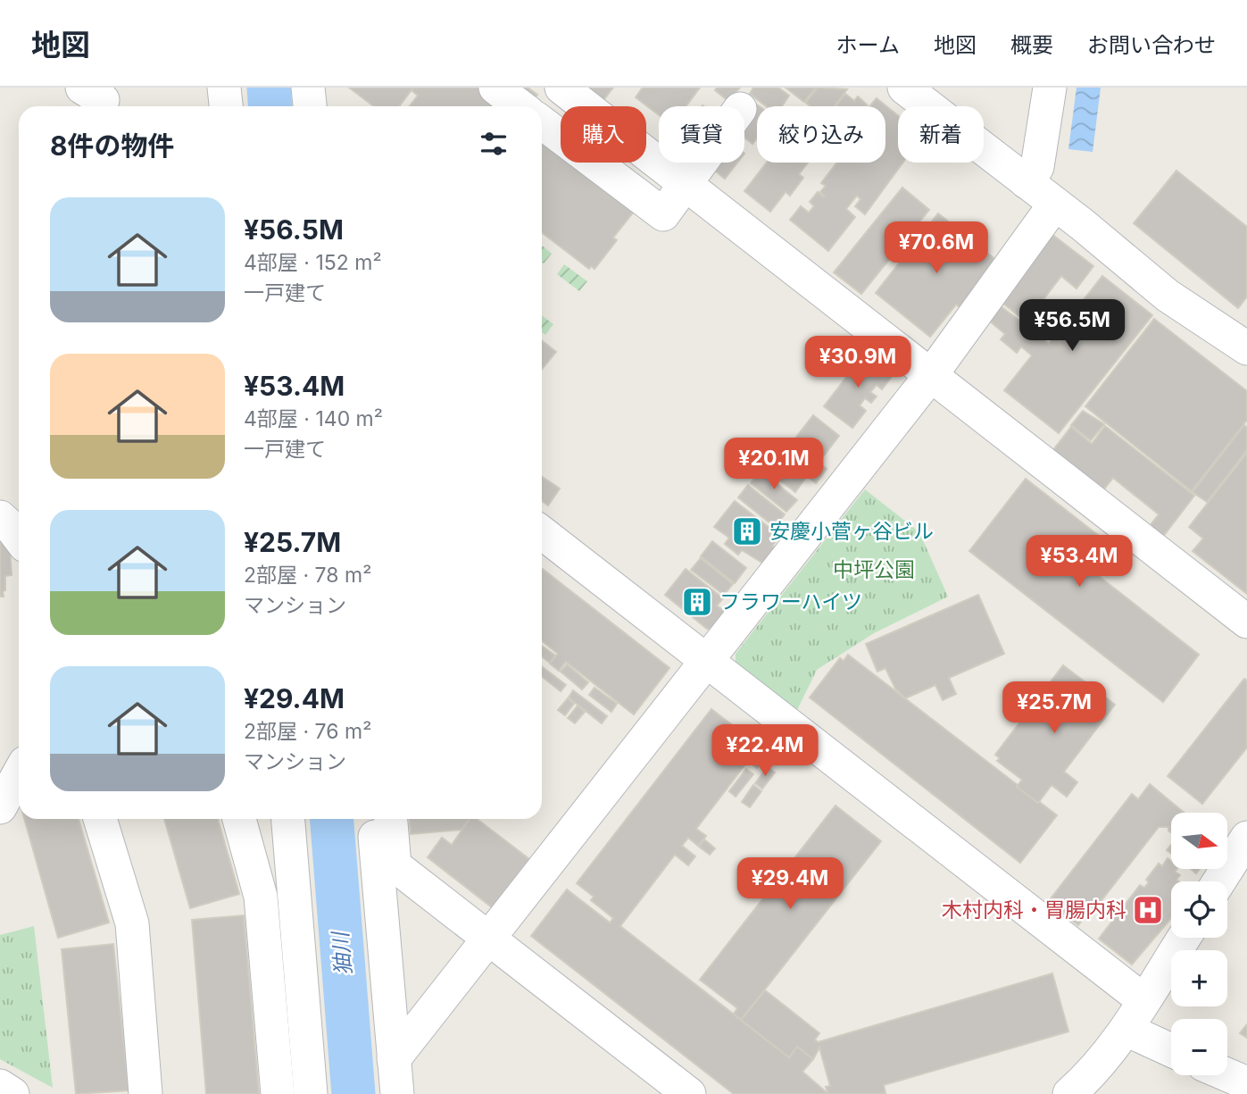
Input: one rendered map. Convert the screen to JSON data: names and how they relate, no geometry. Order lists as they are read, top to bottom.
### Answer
{
  "water": ["㹨川"],
  "parks": ["中坪公園"],
  "places": {
    "building": ["安慶小菅ヶ谷ビル", "フラワーハイツ"],
    "hospital": ["木村内科・胃腸内科"]
  },
  "north": "right",
  "page": {
    "header": "地図",
    "nav": [
      "ホーム",
      "地図",
      "概要",
      "お問い合わせ"
    ],
    "chip": [
      "購入",
      "賃貸",
      "絞り込み",
      "新着"
    ],
    "heading": "8件の物件",
    "list": [
      {
        "name": "¥56.5M",
        "note": "4部屋 · 152 m² · 一戸建て"
      },
      {
        "name": "¥53.4M",
        "note": "4部屋 · 140 m² · 一戸建て"
      },
      {
        "name": "¥25.7M",
        "note": "2部屋 · 78 m² · マンション"
      },
      {
        "name": "¥29.4M",
        "note": "2部屋 · 76 m² · マンション"
      }
    ],
    "price": [
      "¥70.6M",
      "¥56.5M",
      "¥30.9M",
      "¥20.1M",
      "¥53.4M",
      "¥25.7M",
      "¥22.4M",
      "¥29.4M"
    ],
    "map_buttons": ["+", "−"]
  }
}
